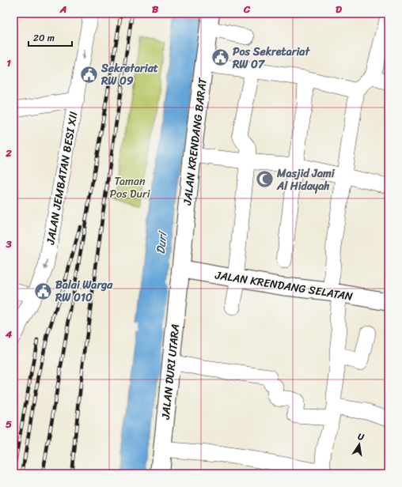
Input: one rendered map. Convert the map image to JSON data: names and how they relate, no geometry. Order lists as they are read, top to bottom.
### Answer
{
  "streets": {
    "street": [
      "JALAN KRENDANG BARAT",
      "JALAN JEMBATAN BESI XII",
      "JALAN KRENDANG SELATAN",
      "JALAN DURI UTARA"
    ]
  },
  "crossings": [
    ["JALAN KRENDANG BARAT", "JALAN KRENDANG SELATAN"],
    ["JALAN KRENDANG BARAT", "JALAN DURI UTARA"],
    ["JALAN KRENDANG SELATAN", "JALAN DURI UTARA"]
  ],
  "one_way": ["JALAN JEMBATAN BESI XII"],
  "water": ["Duri"],
  "parks": ["Taman Pos Duri"],
  "places": {
    "public building": ["Pos Sekretariat RW 07", "Sekretariat RW 09", "Balai Warga RW 010"],
    "mosque": ["Masjid Jami Al Hidayah"]
  },
  "scale_bar": "20 m",
  "north": "top",
  "grid": {
    "columns": [
      "A",
      "B",
      "C",
      "D"
    ],
    "rows": [
      "1",
      "2",
      "3",
      "4",
      "5"
    ]
  }
}
